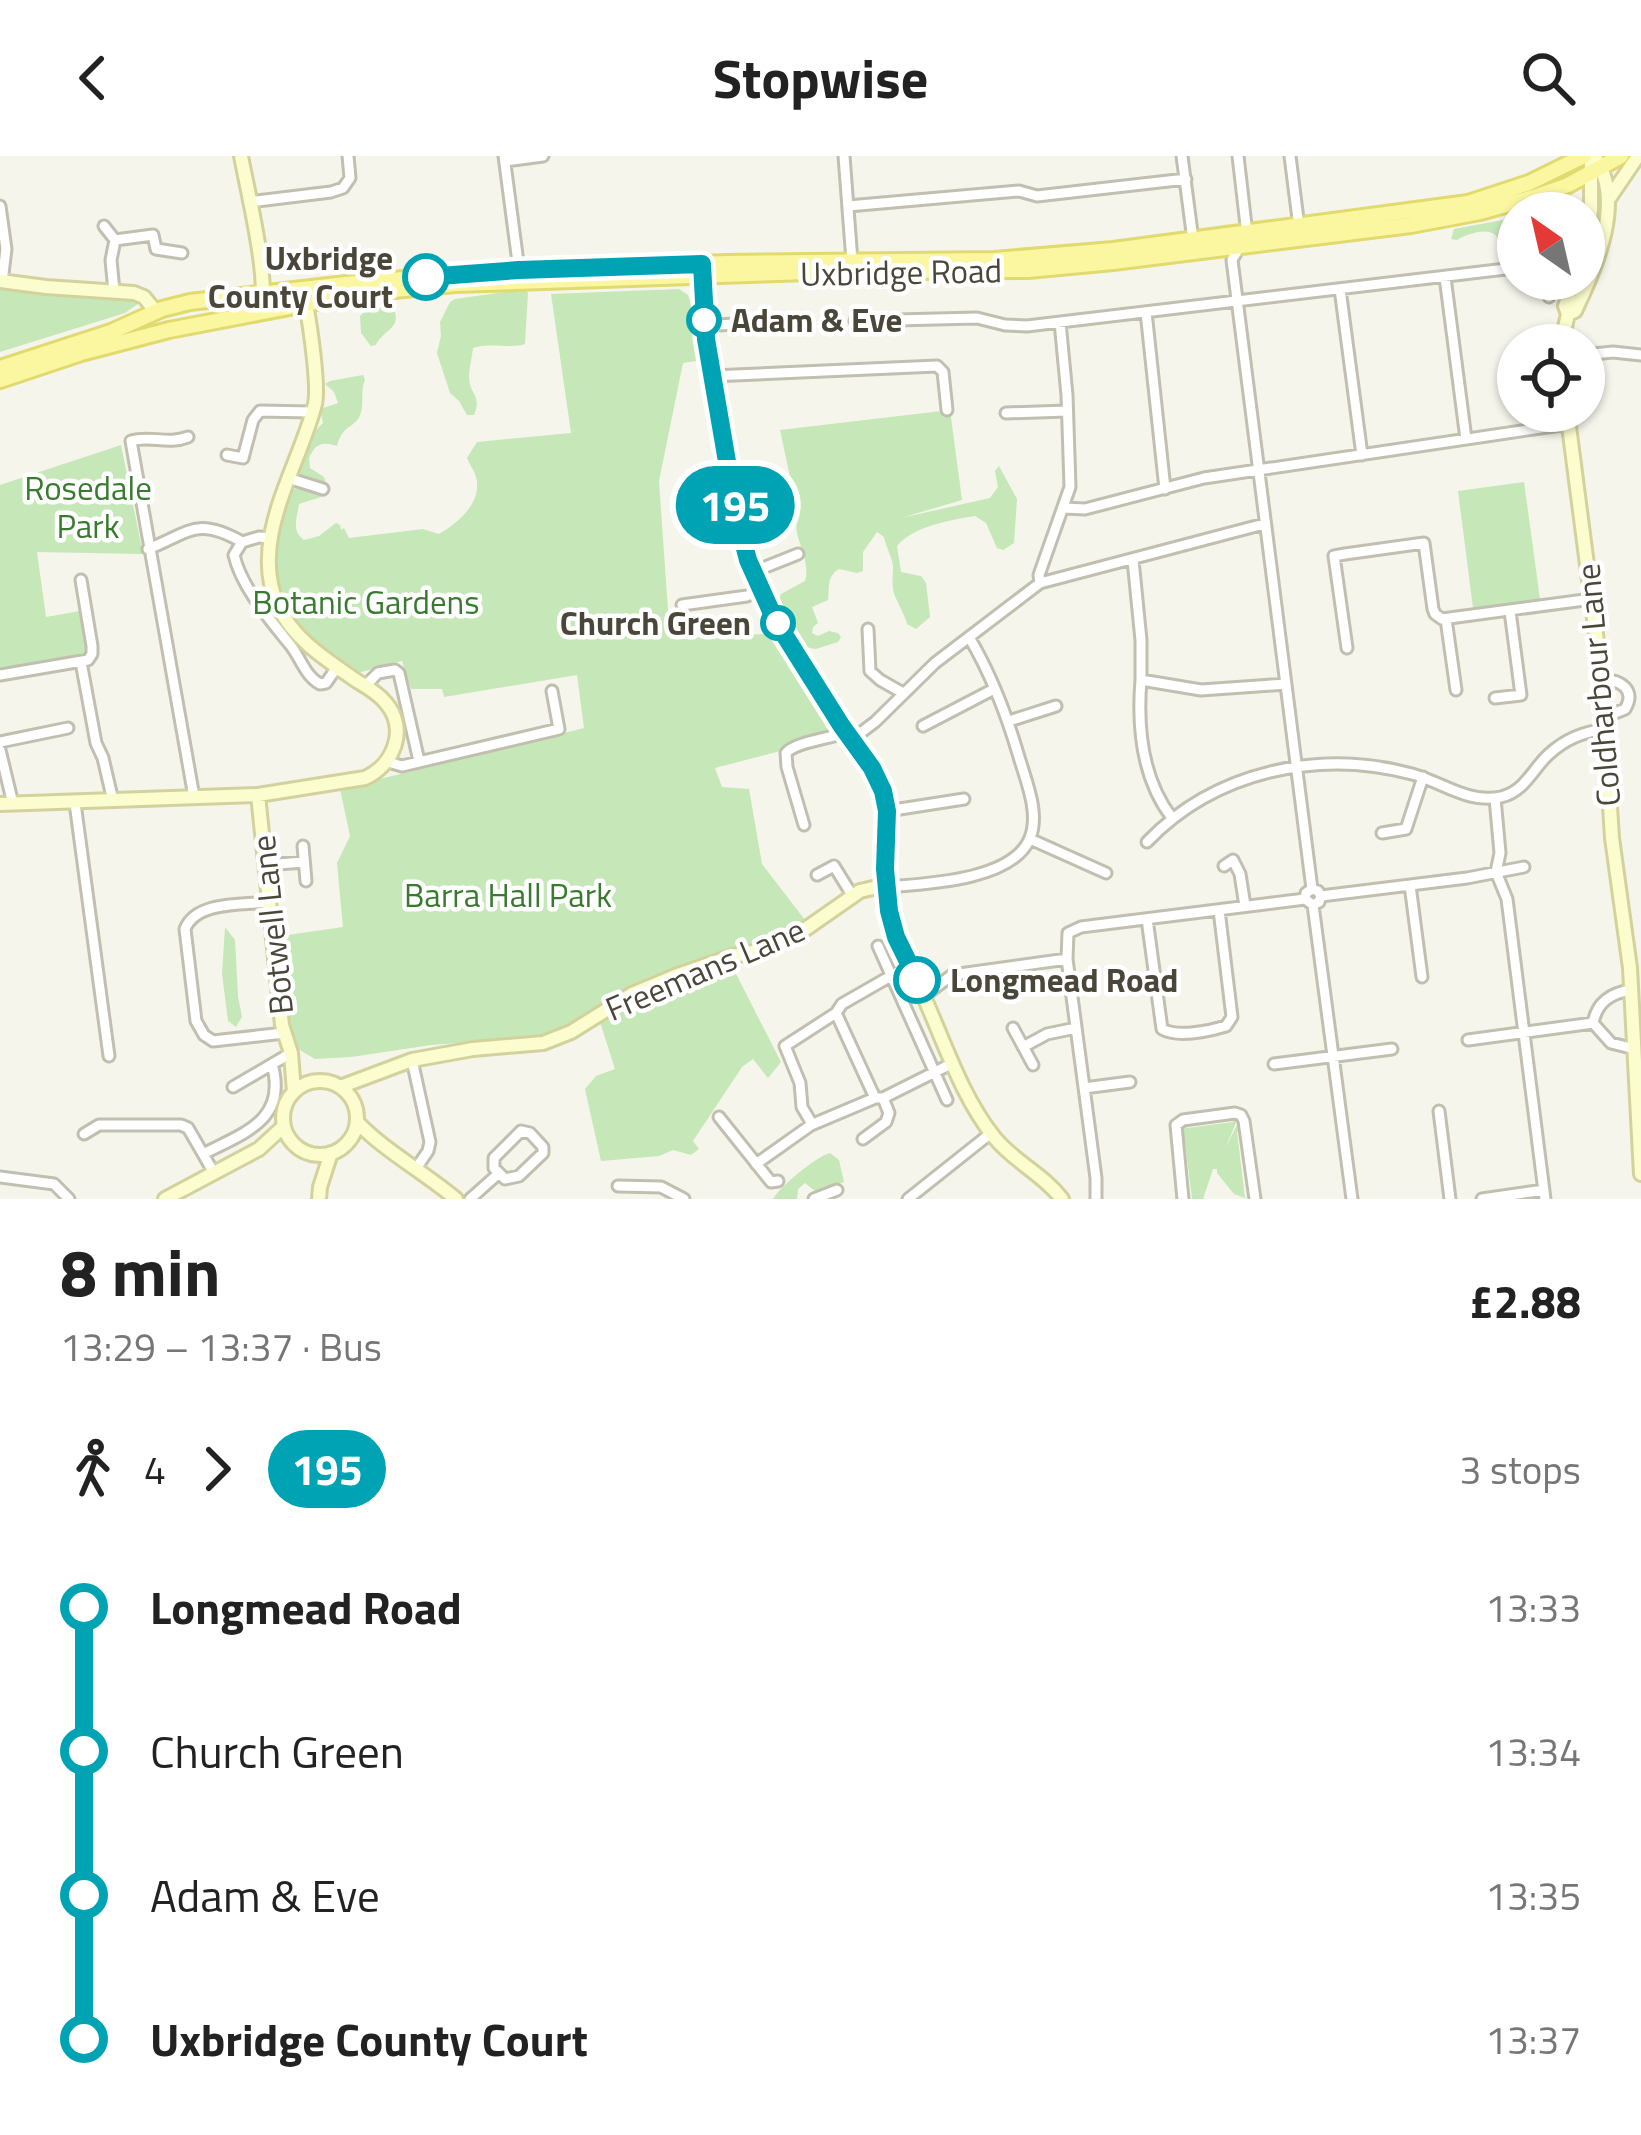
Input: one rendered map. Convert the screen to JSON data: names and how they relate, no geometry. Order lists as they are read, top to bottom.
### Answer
{
  "streets": {
    "main road": ["Uxbridge Road"],
    "street": ["Coldharbour Lane", "Botwell Lane", "Freemans Lane"]
  },
  "crossings": [
    ["Botwell Lane", "Freemans Lane"]
  ],
  "parks": ["Rosedale Park", "Botanic Gardens", "Barra Hall Park"],
  "places": [
    "Uxbridge County Court",
    "Adam & Eve",
    "Church Green",
    "Longmead Road"
  ],
  "lines": ["bus line 195"],
  "north": "top left",
  "page": {
    "header": "Stopwise",
    "on_map": "195",
    "heading": ["8 min", "13:29 – 13:37 · Bus", "£2.88"],
    "legs": ["4", "195", "3 stops"],
    "list": [
      {
        "name": "Longmead Road",
        "value": "13:33"
      },
      {
        "name": "Church Green",
        "value": "13:34"
      },
      {
        "name": "Adam & Eve",
        "value": "13:35"
      },
      {
        "name": "Uxbridge County Court",
        "value": "13:37"
      }
    ]
  }
}
